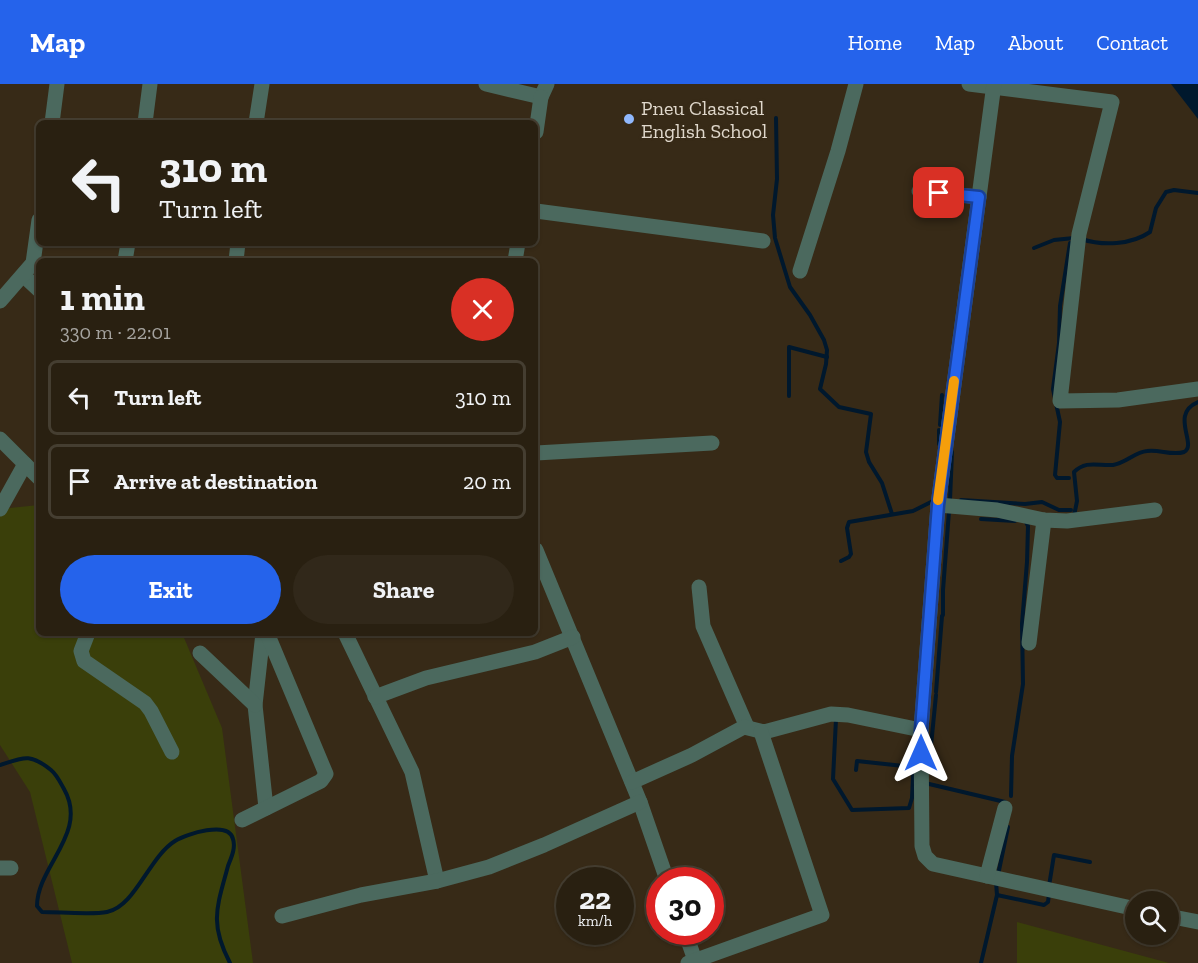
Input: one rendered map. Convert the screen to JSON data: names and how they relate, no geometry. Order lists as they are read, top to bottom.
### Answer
{
  "places": ["Pneu Classical English School"],
  "page": {
    "header": "Map",
    "nav": [
      "Home",
      "Map",
      "About",
      "Contact"
    ],
    "turn": ["310 m", "Turn left"],
    "heading": ["1 min", "330 m · 22:01"],
    "list": [
      {
        "name": "Turn left",
        "value": "310 m"
      },
      {
        "name": "Arrive at destination",
        "value": "20 m"
      }
    ],
    "buttons": ["Exit", "Share"],
    "speed": "22 km/h",
    "limit": "30"
  }
}
